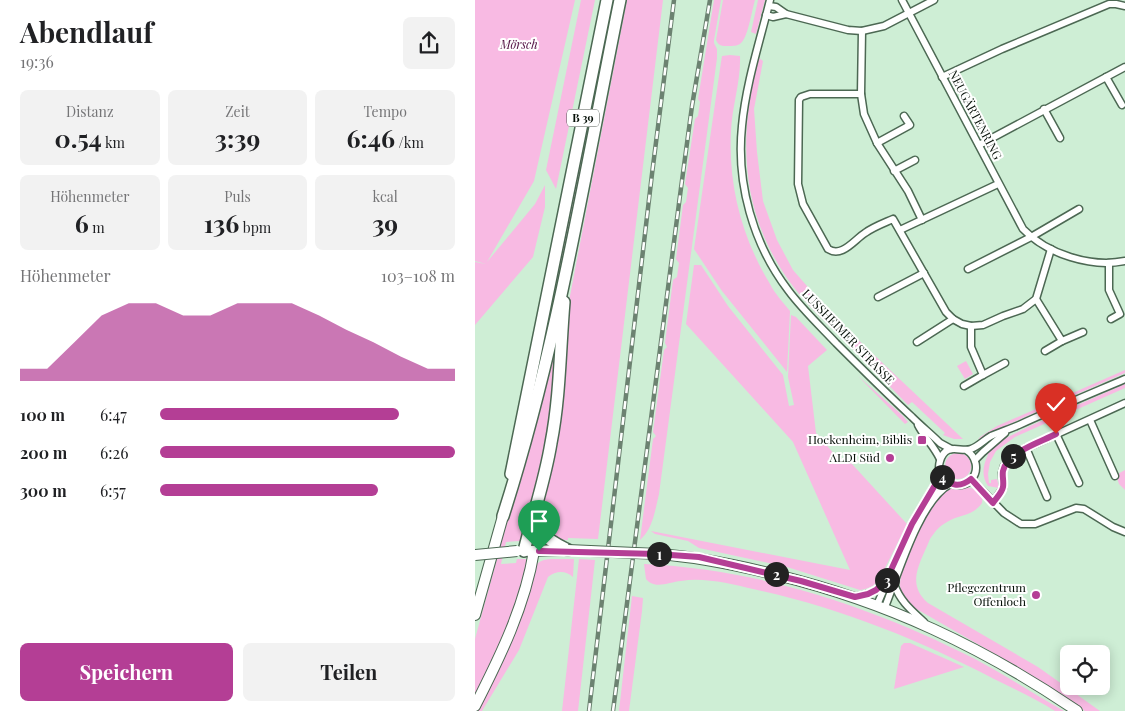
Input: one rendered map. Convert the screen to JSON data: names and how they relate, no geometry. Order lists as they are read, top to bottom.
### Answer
{
  "streets": {
    "highway": ["B 39"],
    "street": ["NEUGÄRTENRING", "LUSSHEIMER STRASSE"]
  },
  "parks": ["Mörsch"],
  "places": {
    "transit": ["Hockenheim, Biblis"],
    "other": ["ALDI Süd", "Pflegezentrum Offenloch"]
  },
  "page": {
    "heading": ["Abendlauf", "19:36"],
    "stats": [
      ["Distanz", "0.54 km"],
      ["Zeit", "3:39"],
      ["Tempo", "6:46 /km"],
      ["Höhenmeter", "6 m"],
      ["Puls", "136 bpm"],
      ["kcal", "39"]
    ],
    "chart": ["Höhenmeter", "103–108 m"],
    "list": [
      {
        "name": "100 m",
        "note": "6:47"
      },
      {
        "name": "200 m",
        "note": "6:26"
      },
      {
        "name": "300 m",
        "note": "6:57"
      }
    ],
    "pins": [
      "5",
      "4",
      "1",
      "2",
      "3"
    ],
    "buttons": ["Speichern", "Teilen"]
  }
}
